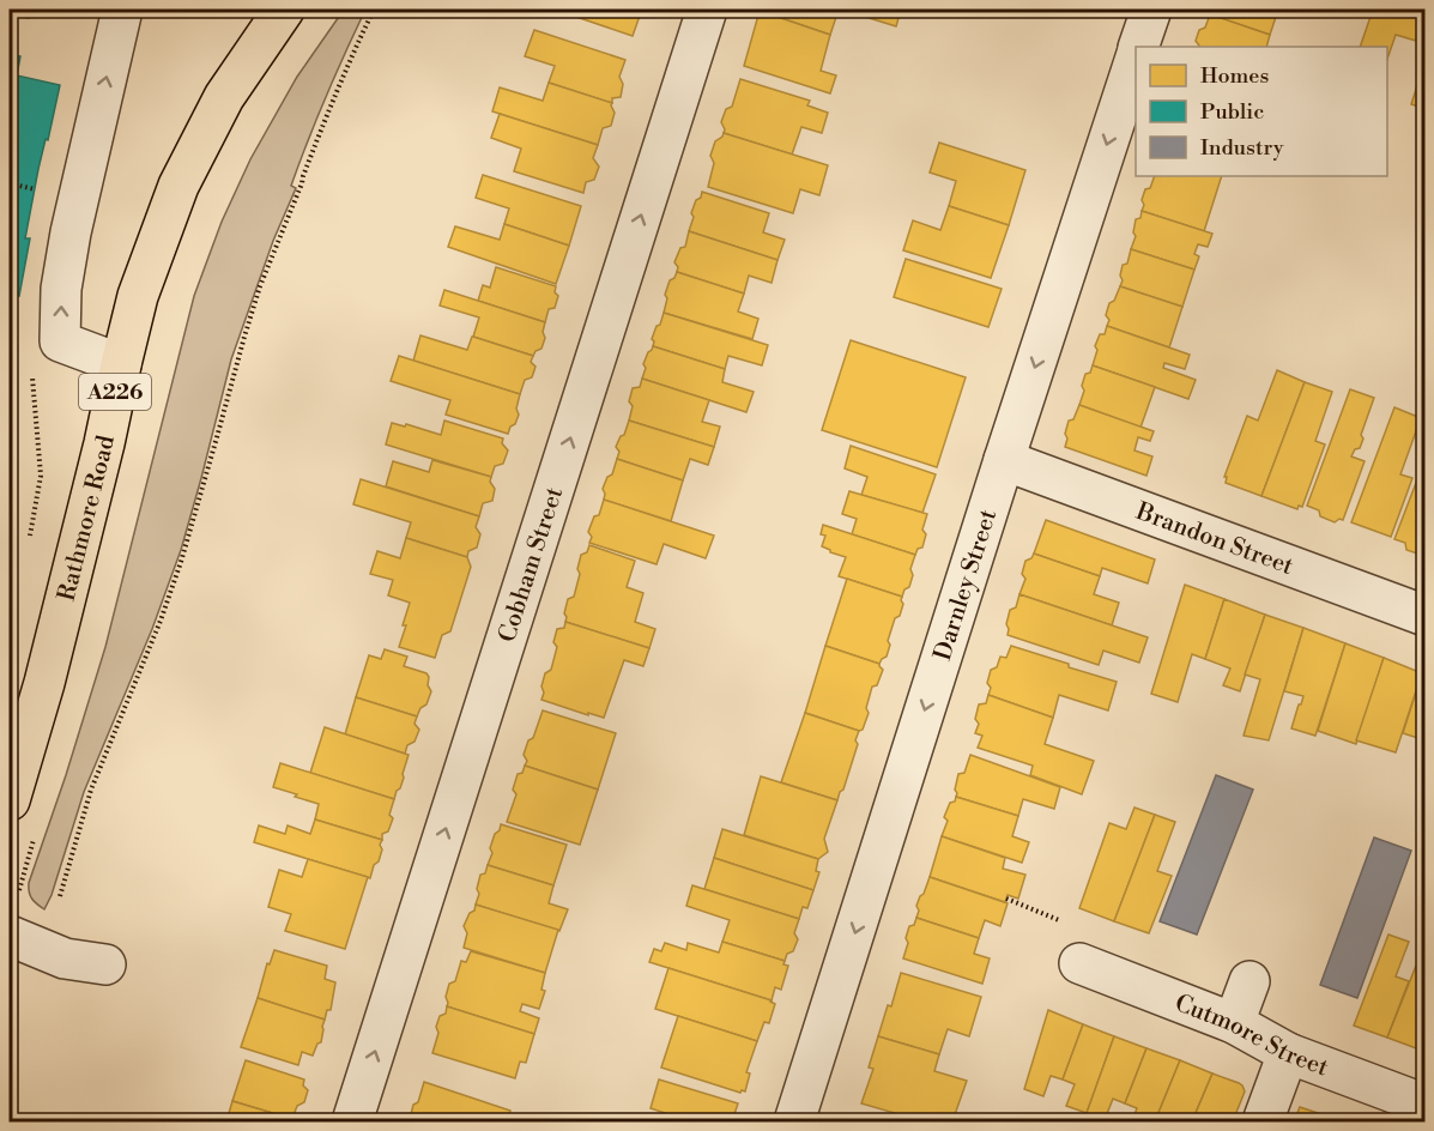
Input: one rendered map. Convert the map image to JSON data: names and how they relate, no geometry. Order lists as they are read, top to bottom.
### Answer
{
  "streets": {
    "main road": ["A226", "Rathmore Road"],
    "street": [
      "Brandon Street",
      "Cobham Street",
      "Darnley Street",
      "Cutmore Street"
    ]
  },
  "crossings": [
    ["Brandon Street", "Darnley Street"]
  ],
  "one_way": ["Cobham Street", "Darnley Street"],
  "legend": ["Homes", "Public", "Industry"]
}
